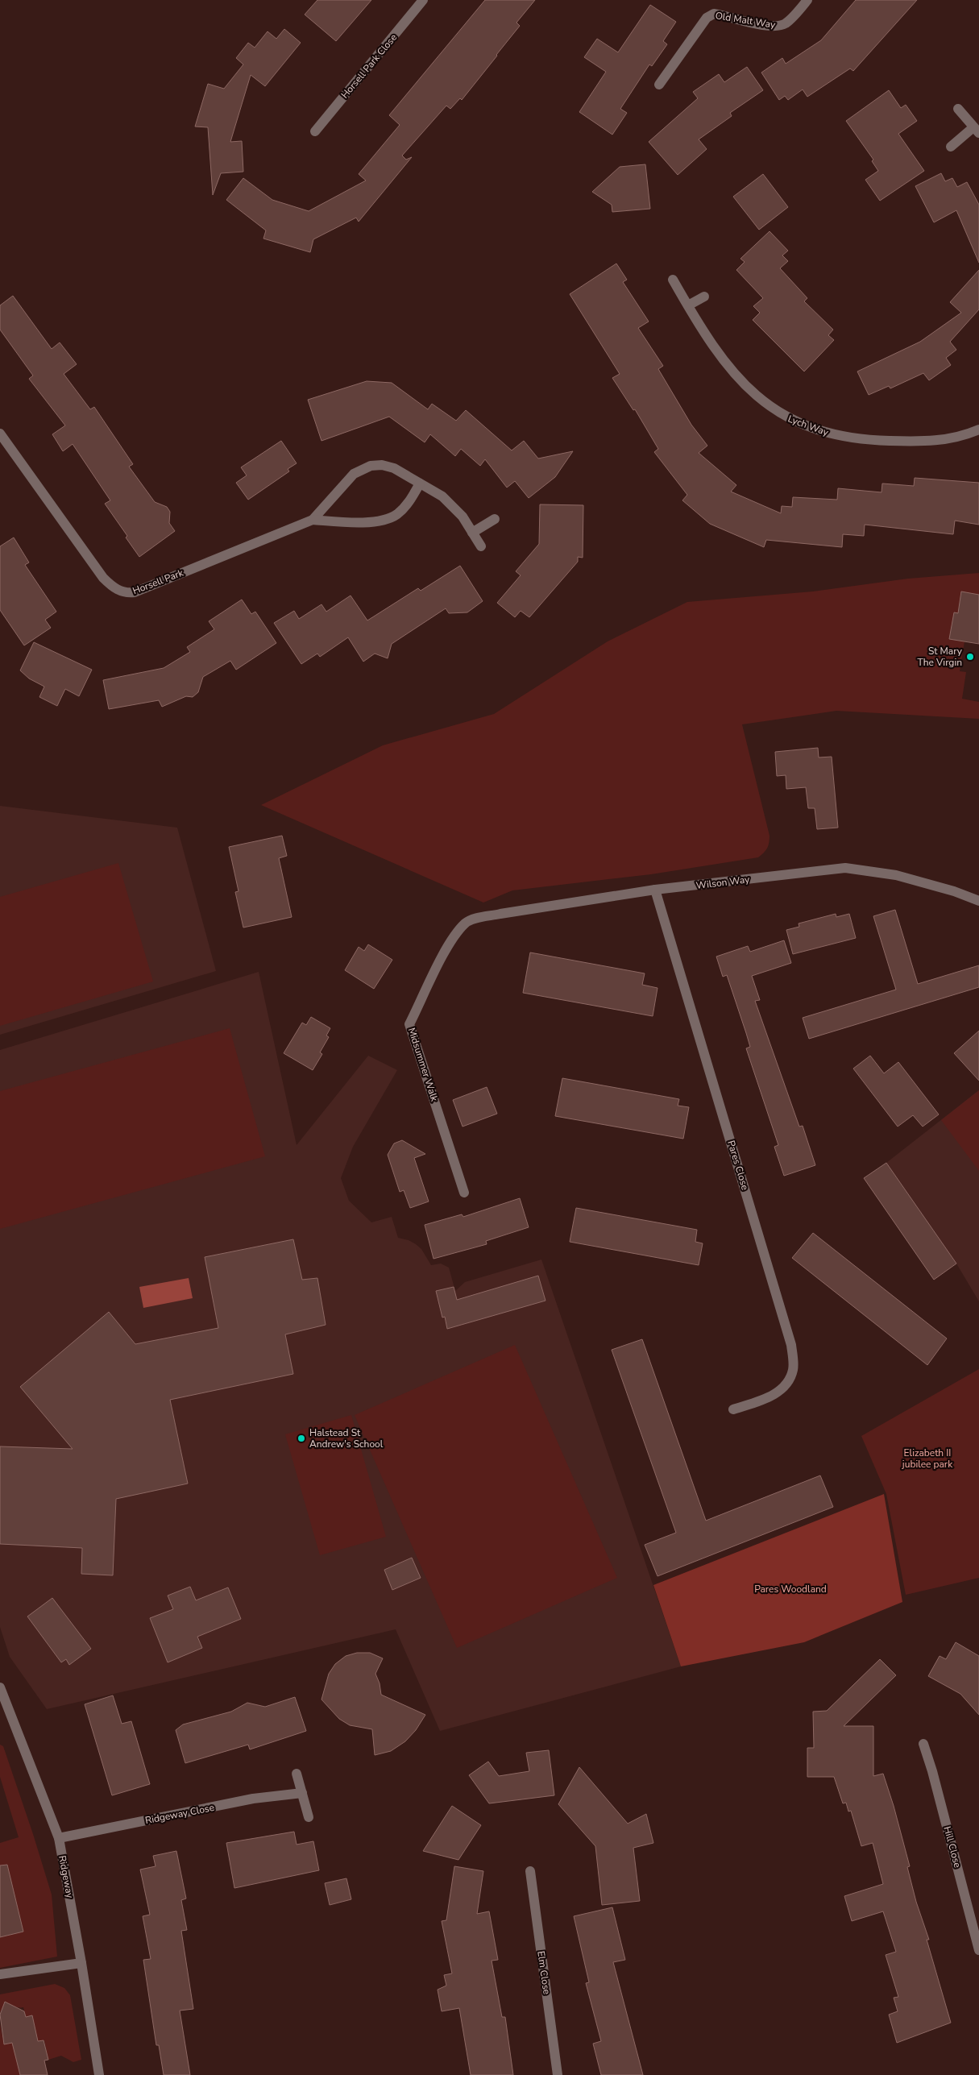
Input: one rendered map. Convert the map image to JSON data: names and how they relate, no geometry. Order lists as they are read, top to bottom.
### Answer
{
  "streets": {
    "street": [
      "Old Malt Way",
      "Horsell Park Close",
      "Lych Way",
      "Horsell Park",
      "Wilson Way",
      "Midsummer Walk",
      "Pares Close",
      "Ridgeway Close",
      "Hill Close",
      "Ridgeway",
      "Elm Close"
    ]
  },
  "crossings": [
    ["Wilson Way", "Midsummer Walk"],
    ["Wilson Way", "Pares Close"],
    ["Ridgeway Close", "Ridgeway"]
  ],
  "parks": ["Elizabeth II jubilee park", "Pares Woodland"],
  "places": ["St Mary The Virgin", "Halstead St Andrew's School"]
}
